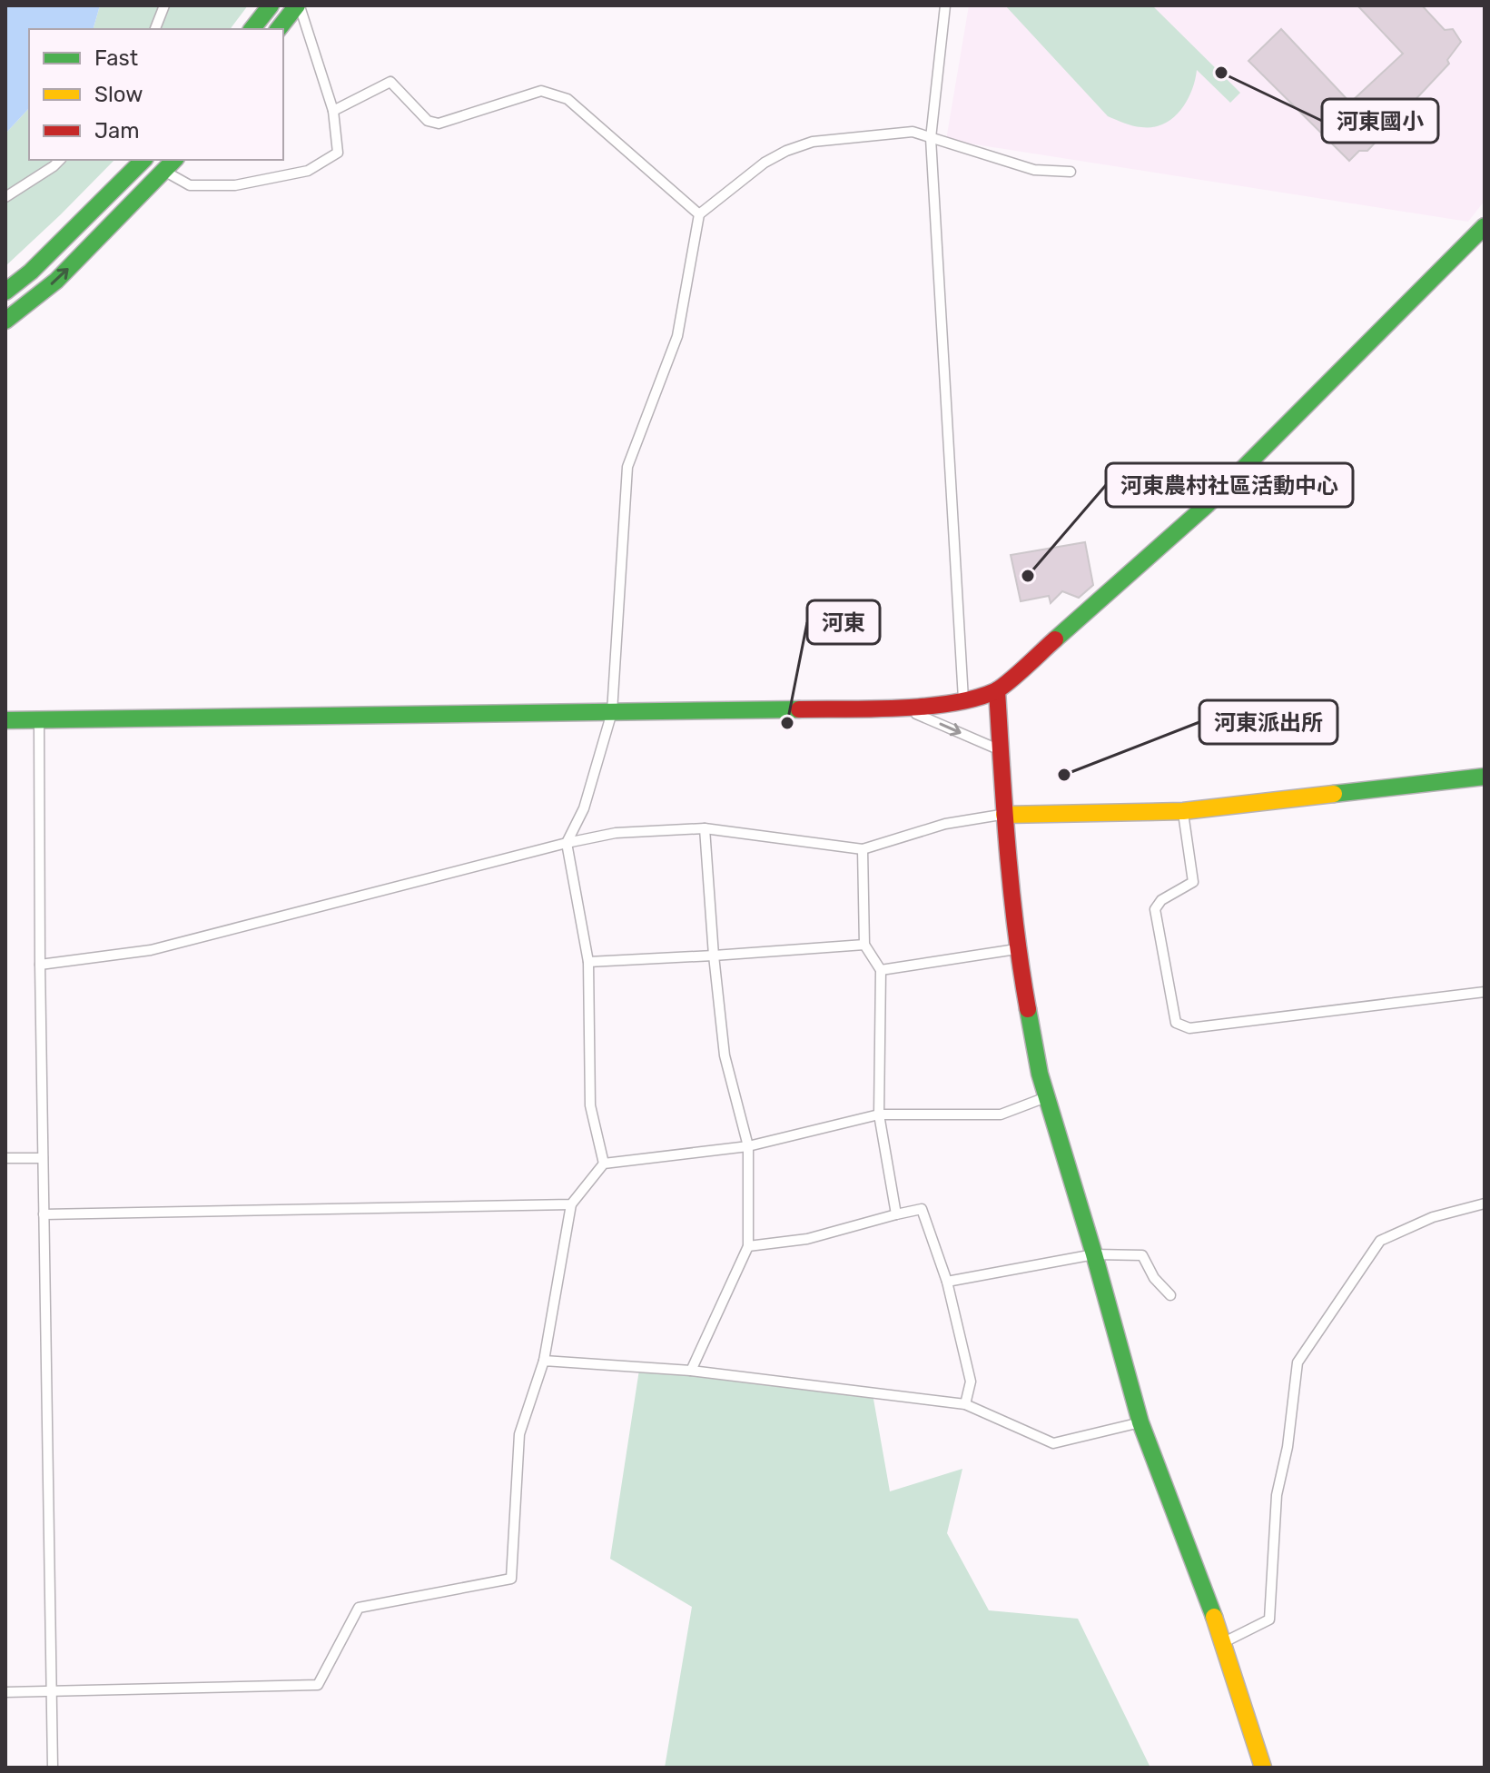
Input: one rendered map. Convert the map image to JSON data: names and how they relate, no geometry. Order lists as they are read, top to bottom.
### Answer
{
  "places": [
    "河東國小",
    "河東農村社區活動中心",
    "河東",
    "河東派出所"
  ],
  "legend": ["Fast", "Slow", "Jam"]
}
